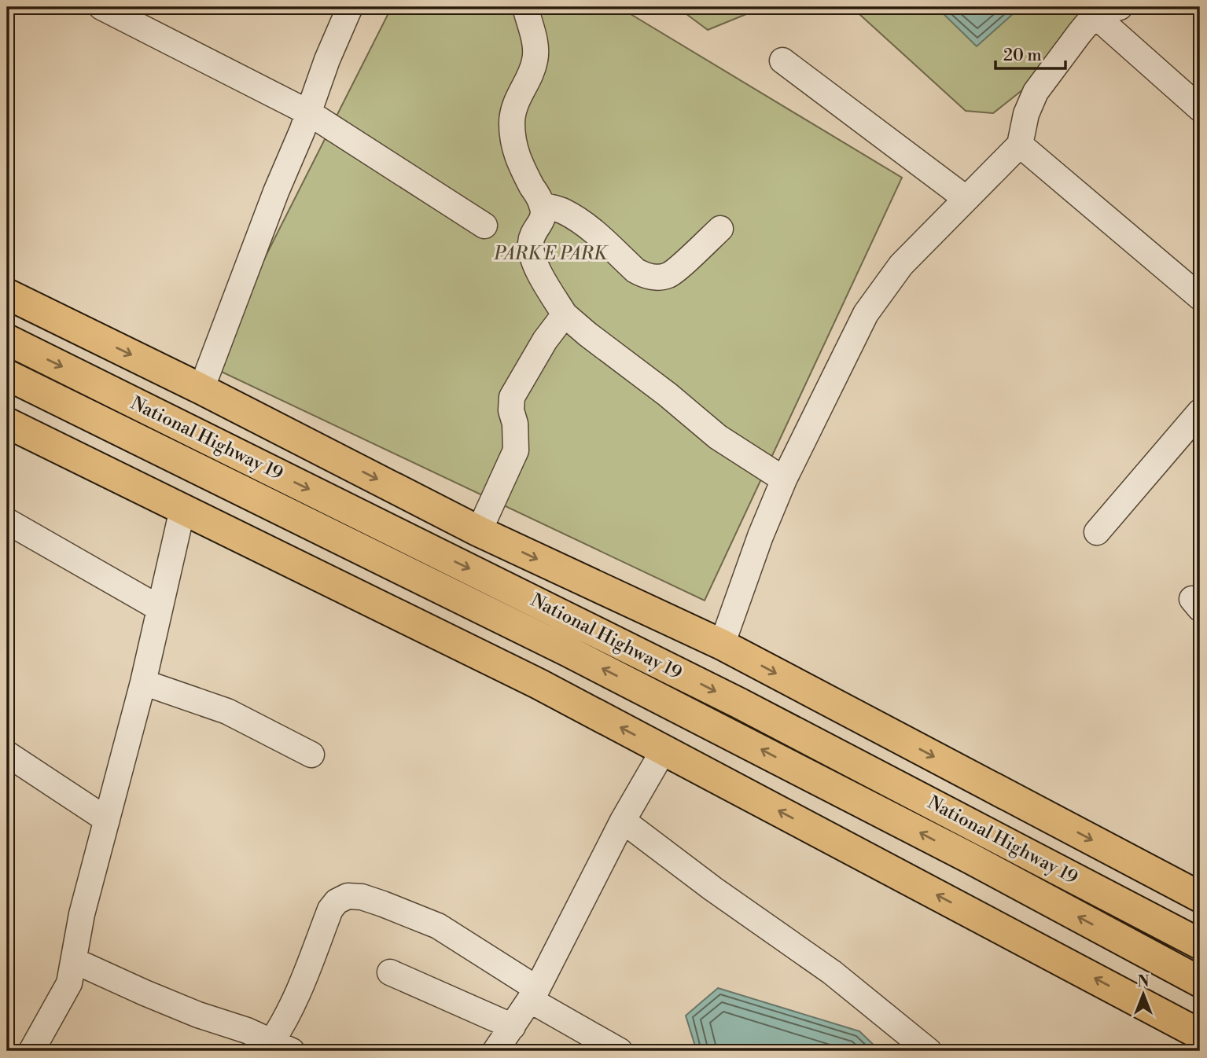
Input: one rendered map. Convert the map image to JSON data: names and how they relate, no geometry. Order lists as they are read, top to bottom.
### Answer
{
  "streets": {
    "main road": ["National Highway 19"]
  },
  "parks": ["PARK E PARK"],
  "scale_bar": "20 m",
  "north": "top"
}
